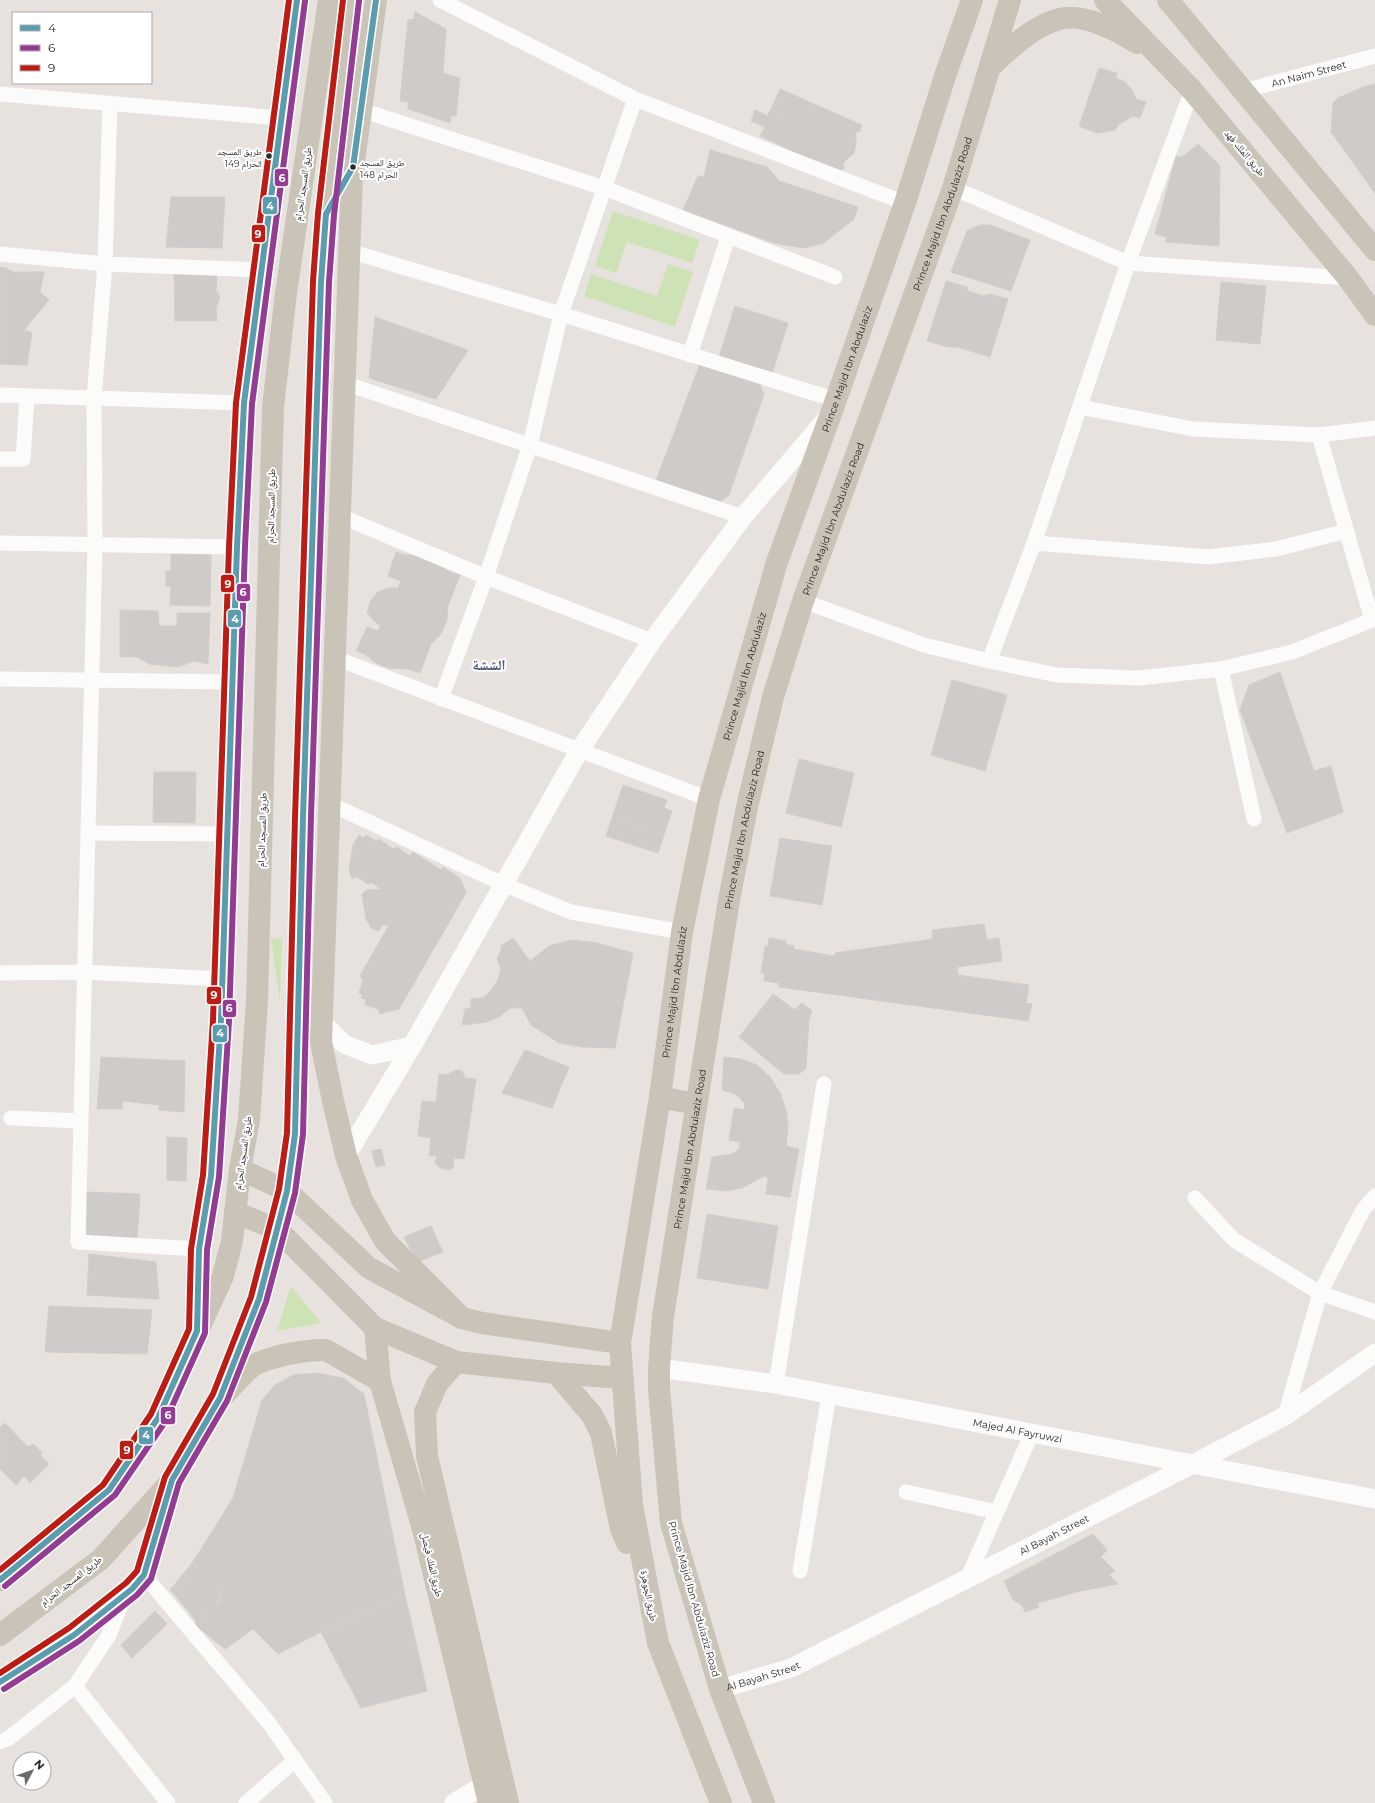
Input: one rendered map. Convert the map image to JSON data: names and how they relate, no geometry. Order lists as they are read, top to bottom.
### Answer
{
  "streets": {
    "main road": [
      "طريق الملك فهد",
      "طريق المسجد الحرام",
      "Prince Majid Ibn Abdulaziz Road",
      "Prince Majid Ibn Abdulaziz",
      "طريق الملك فيصل",
      "طريق الجوهرة"
    ],
    "street": ["An Naim Street", "Majed Al Fayruwzi", "Al Bayah Street"]
  },
  "crossings": [
    ["Prince Majid Ibn Abdulaziz Road", "Majed Al Fayruwzi"],
    ["Prince Majid Ibn Abdulaziz Road", "Al Bayah Street"],
    ["Prince Majid Ibn Abdulaziz", "طريق الجوهرة"],
    ["Majed Al Fayruwzi", "Al Bayah Street"]
  ],
  "districts": ["الششة"],
  "places": ["طريق المسجد الحرام 149", "طريق المسجد الحرام 148"],
  "lines": ["transit line 4", "transit line 9", "transit line 6"],
  "legend": ["4", "6", "9"],
  "north": "top right"
}
